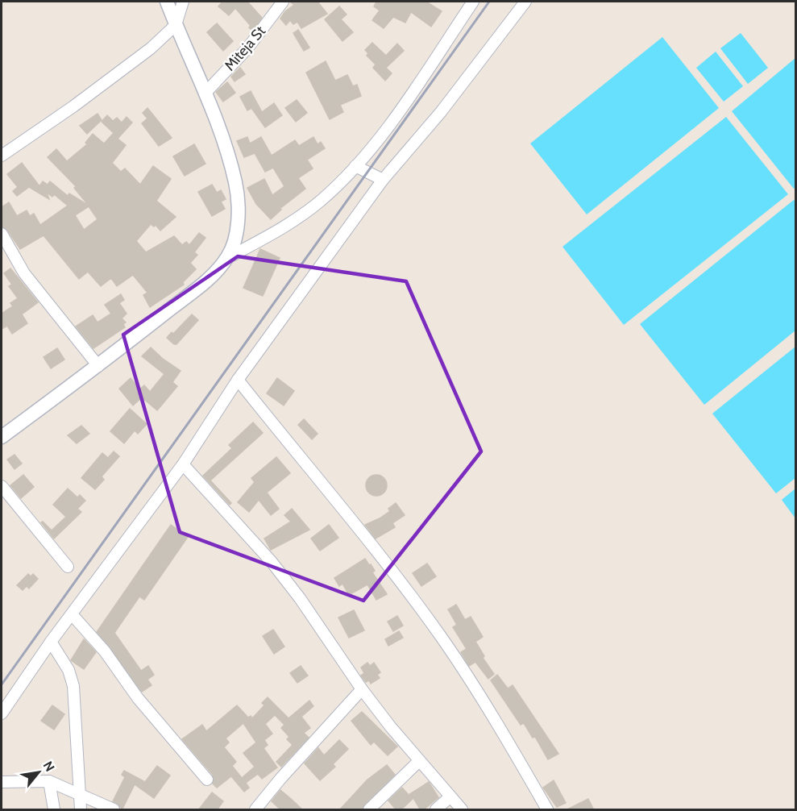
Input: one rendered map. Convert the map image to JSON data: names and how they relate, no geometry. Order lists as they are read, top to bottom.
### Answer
{
  "streets": {
    "street": ["Miteja St"]
  },
  "north": "top right"
}
